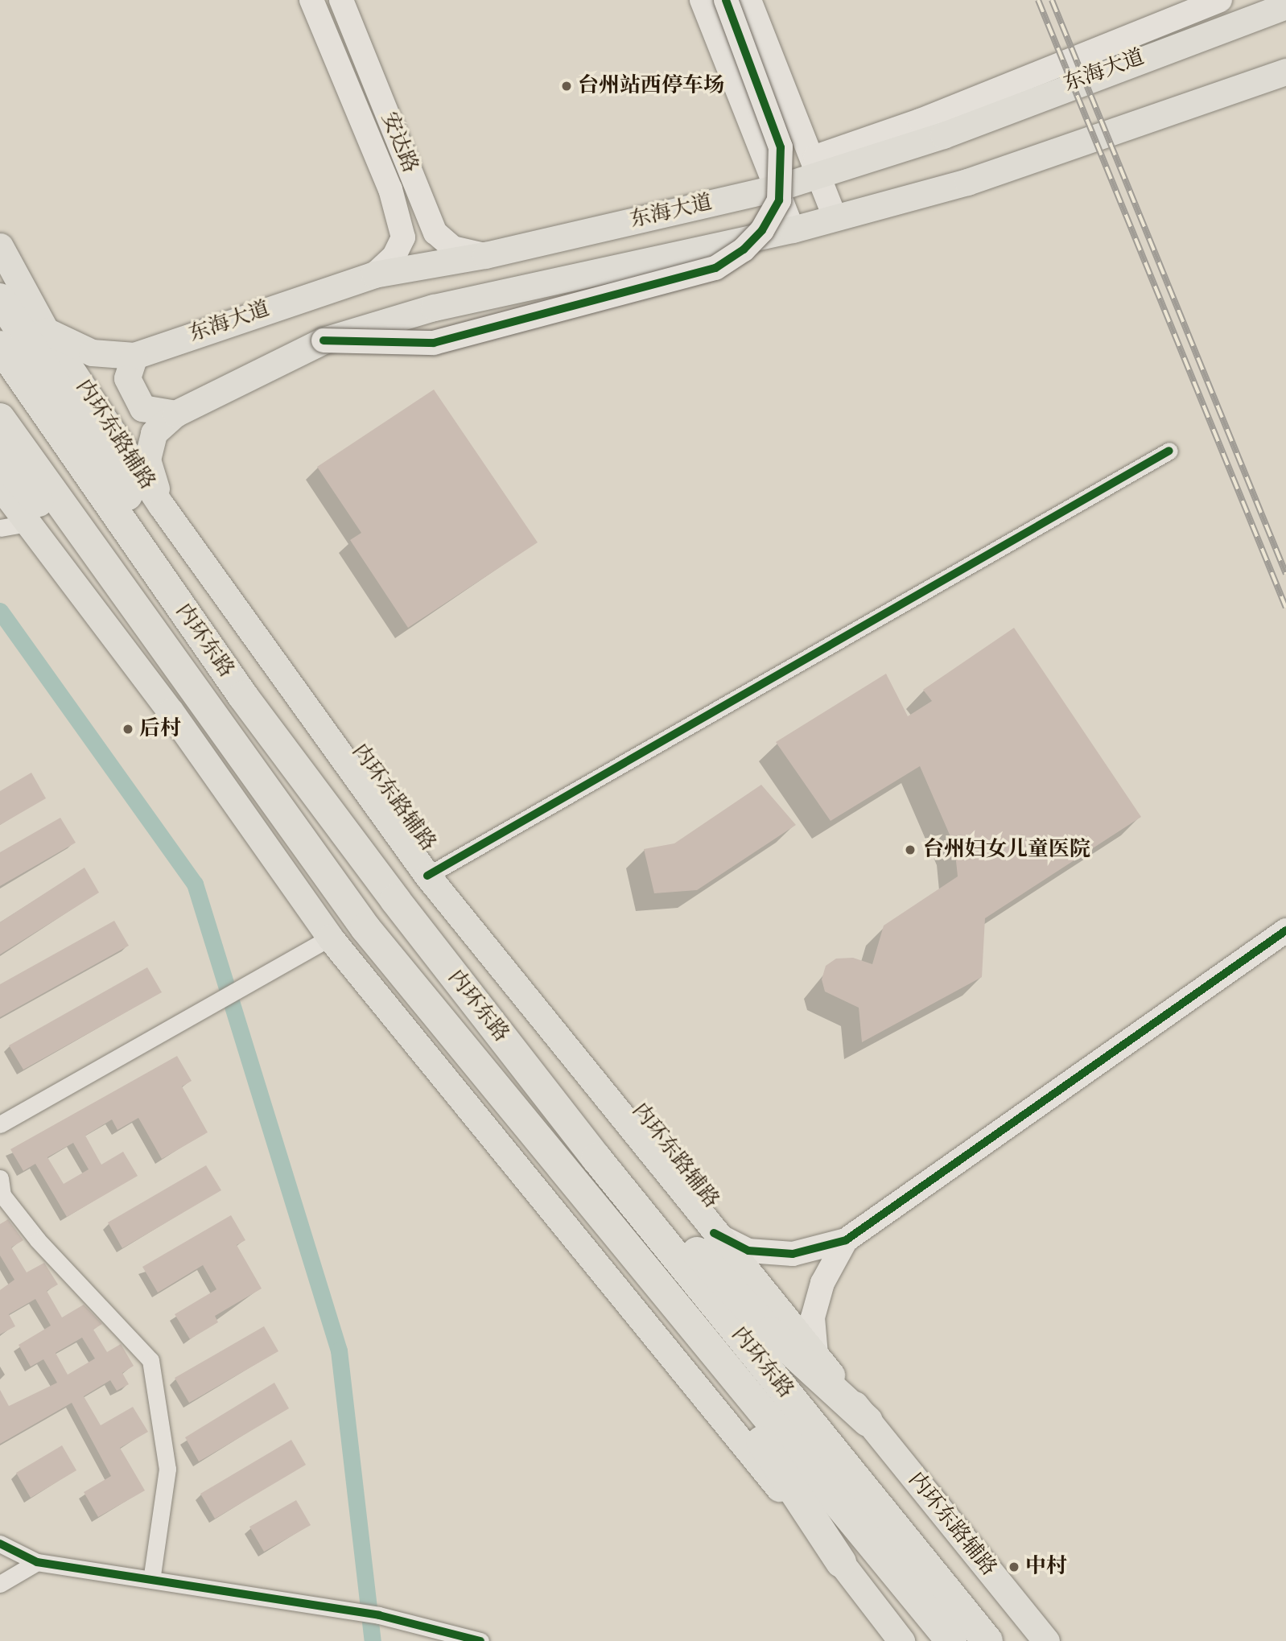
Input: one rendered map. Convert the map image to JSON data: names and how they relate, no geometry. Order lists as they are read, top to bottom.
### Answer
{
  "streets": {
    "highway": ["内环东路"],
    "main road": ["东海大道", "内环东路辅路"],
    "street": ["安达路"]
  },
  "crossings": [
    ["东海大道", "安达路"],
    ["东海大道", "内环东路辅路"]
  ],
  "places": [
    "台州站西停车场",
    "后村",
    "台州妇女儿童医院",
    "中村"
  ]
}
